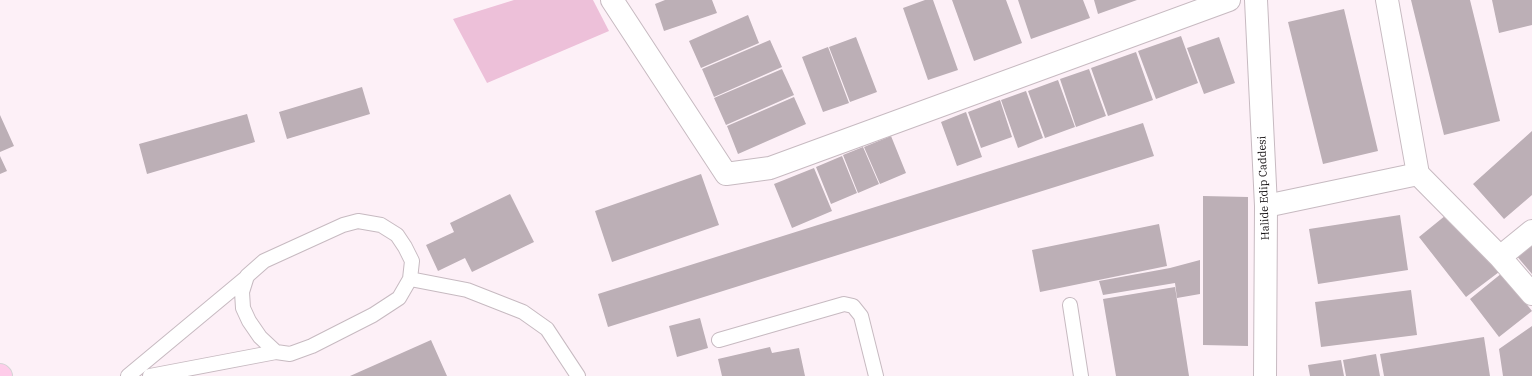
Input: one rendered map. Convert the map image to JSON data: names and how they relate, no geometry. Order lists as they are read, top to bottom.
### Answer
{
  "streets": {
    "street": ["Halide Edip Caddesi"]
  }
}
